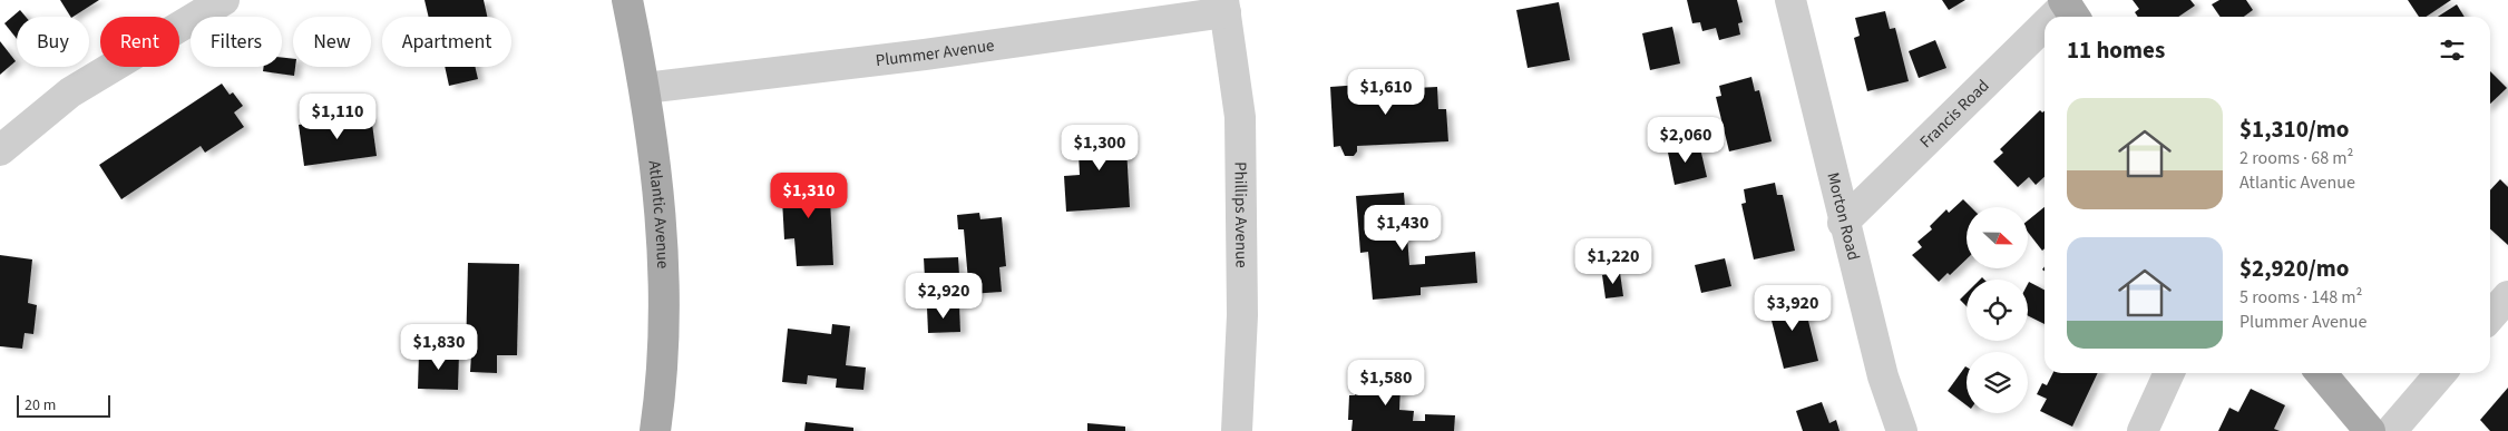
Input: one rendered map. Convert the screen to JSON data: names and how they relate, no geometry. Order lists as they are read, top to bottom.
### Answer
{
  "streets": {
    "main road": ["Atlantic Avenue"],
    "street": [
      "Plummer Avenue",
      "Francis Road",
      "Phillips Avenue",
      "Morton Road"
    ]
  },
  "crossings": [
    ["Plummer Avenue", "Atlantic Avenue"],
    ["Plummer Avenue", "Phillips Avenue"],
    ["Francis Road", "Morton Road"]
  ],
  "scale_bar": "20 m",
  "north": "right",
  "page": {
    "chip": [
      "Buy",
      "Rent",
      "Filters",
      "New",
      "Apartment"
    ],
    "heading": "11 homes",
    "price": [
      "$1,610",
      "$1,110",
      "$2,060",
      "$1,300",
      "$1,310",
      "$1,430",
      "$1,220",
      "$2,920",
      "$3,920",
      "$1,830",
      "$1,580"
    ],
    "list": [
      {
        "name": "$1,310/mo",
        "note": "2 rooms · 68 m² · Atlantic Avenue"
      },
      {
        "name": "$2,920/mo",
        "note": "5 rooms · 148 m² · Plummer Avenue"
      }
    ],
    "scale": "20 m"
  }
}
